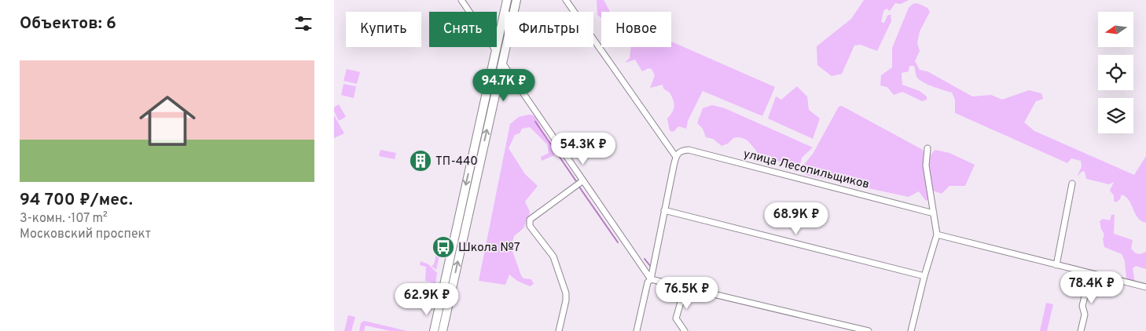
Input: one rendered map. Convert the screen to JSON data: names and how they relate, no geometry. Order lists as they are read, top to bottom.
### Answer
{
  "streets": {
    "street": ["улица Лесопильщиков"]
  },
  "places": {
    "building": ["ТП-440"],
    "bus stop": ["Школа №7"]
  },
  "north": "left",
  "page": {
    "heading": "Объектов: 6",
    "chip": [
      "Купить",
      "Снять",
      "Фильтры",
      "Новое"
    ],
    "list": [
      {
        "name": "94 700 ₽/мес.",
        "note": "3-комн. · 107 m² · Московский проспект"
      }
    ],
    "price": [
      "94.7K ₽",
      "54.3K ₽",
      "68.9K ₽",
      "78.4K ₽",
      "76.5K ₽",
      "62.9K ₽"
    ]
  }
}
